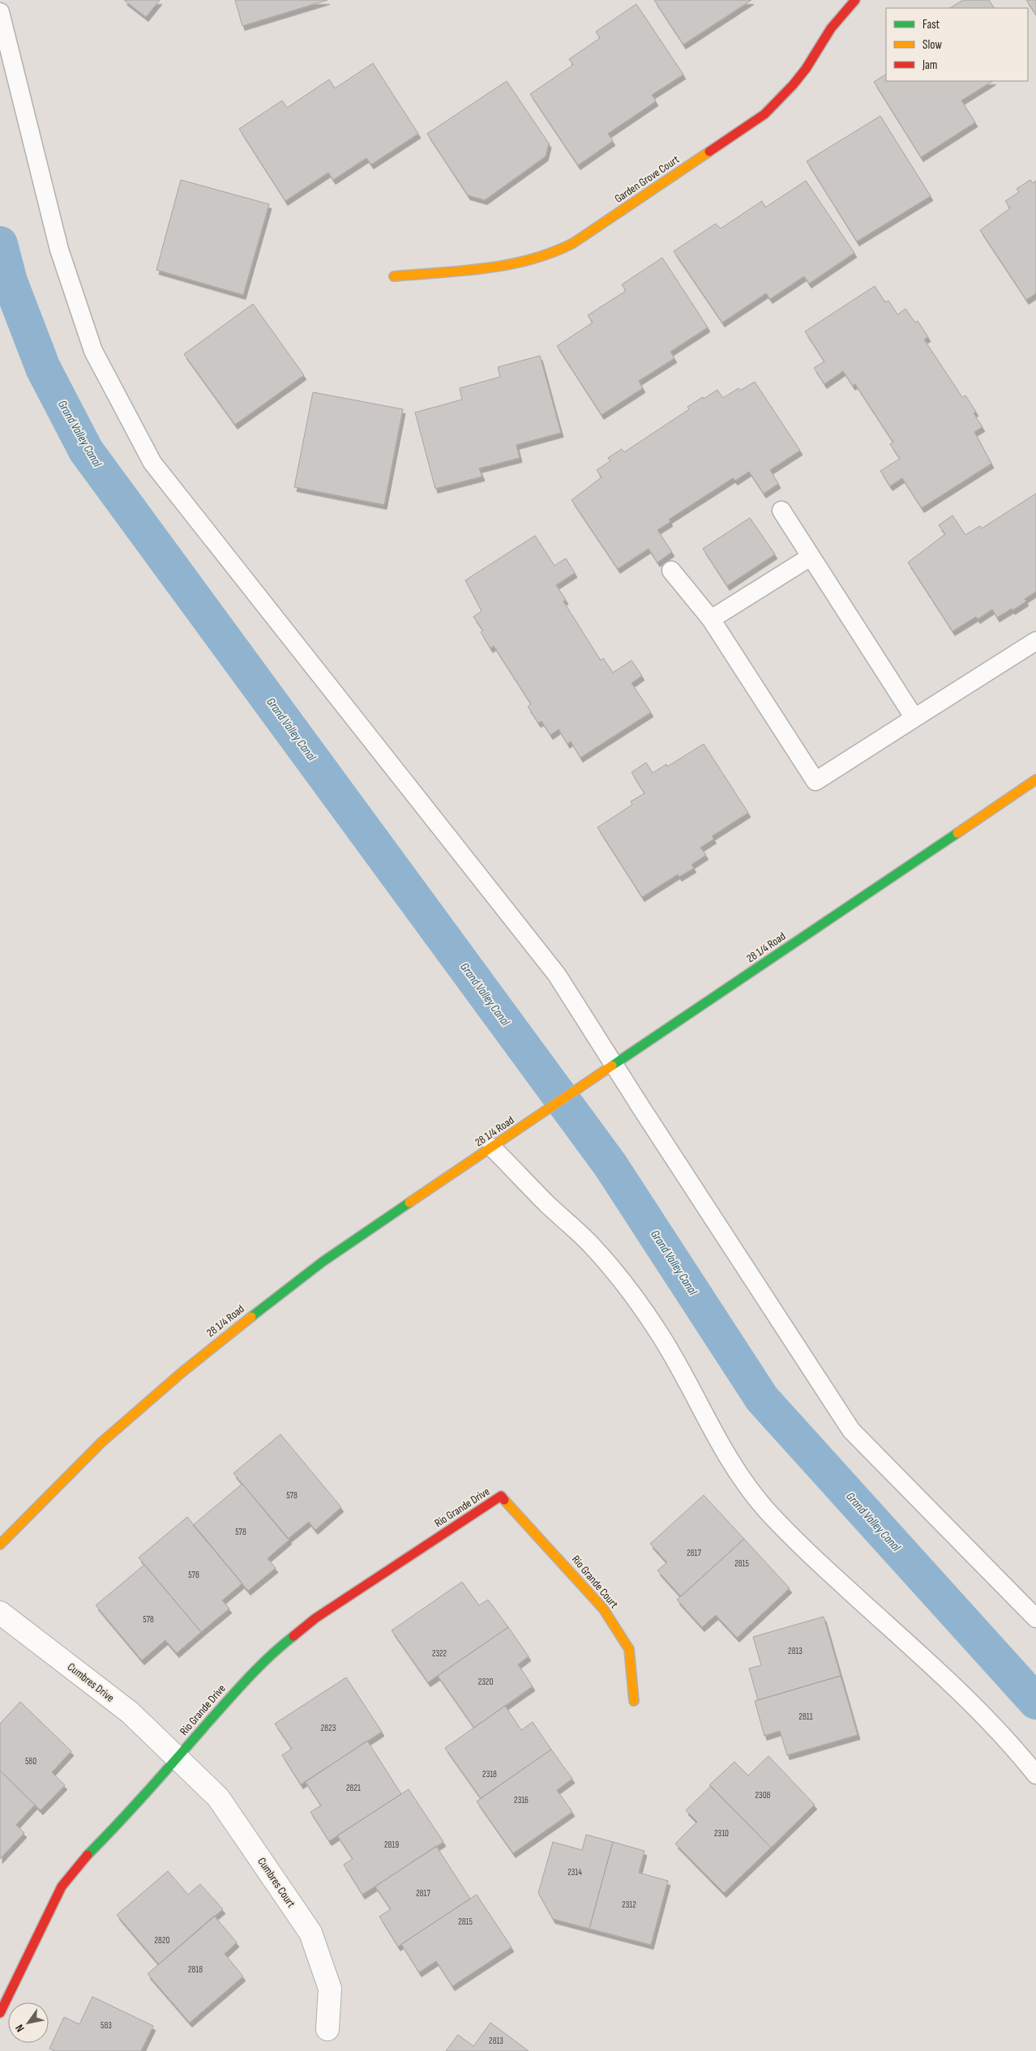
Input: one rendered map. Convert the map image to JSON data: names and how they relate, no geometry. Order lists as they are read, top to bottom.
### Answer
{
  "streets": {
    "street": [
      "Garden Grove Court",
      "28 1/4 Road",
      "Rio Grande Drive",
      "Rio Grande Court",
      "Cumbres Drive",
      "Cumbres Court"
    ]
  },
  "crossings": [
    ["Rio Grande Drive", "Rio Grande Court"],
    ["Rio Grande Drive", "Cumbres Drive"],
    ["Rio Grande Drive", "Cumbres Court"],
    ["Cumbres Drive", "Cumbres Court"]
  ],
  "water": ["Grand Valley Canal"],
  "house_numbers": [
    "578",
    "578",
    "2817",
    "2815",
    "578",
    "578",
    "2813",
    "2322",
    "2320",
    "2811",
    "2823",
    "580",
    "2318",
    "2821",
    "2308",
    "2316",
    "2310",
    "2819",
    "2314",
    "2817",
    "2312",
    "2815",
    "2820",
    "2818",
    "583",
    "2813"
  ],
  "legend": ["Fast", "Slow", "Jam"],
  "north": "bottom left"
}
